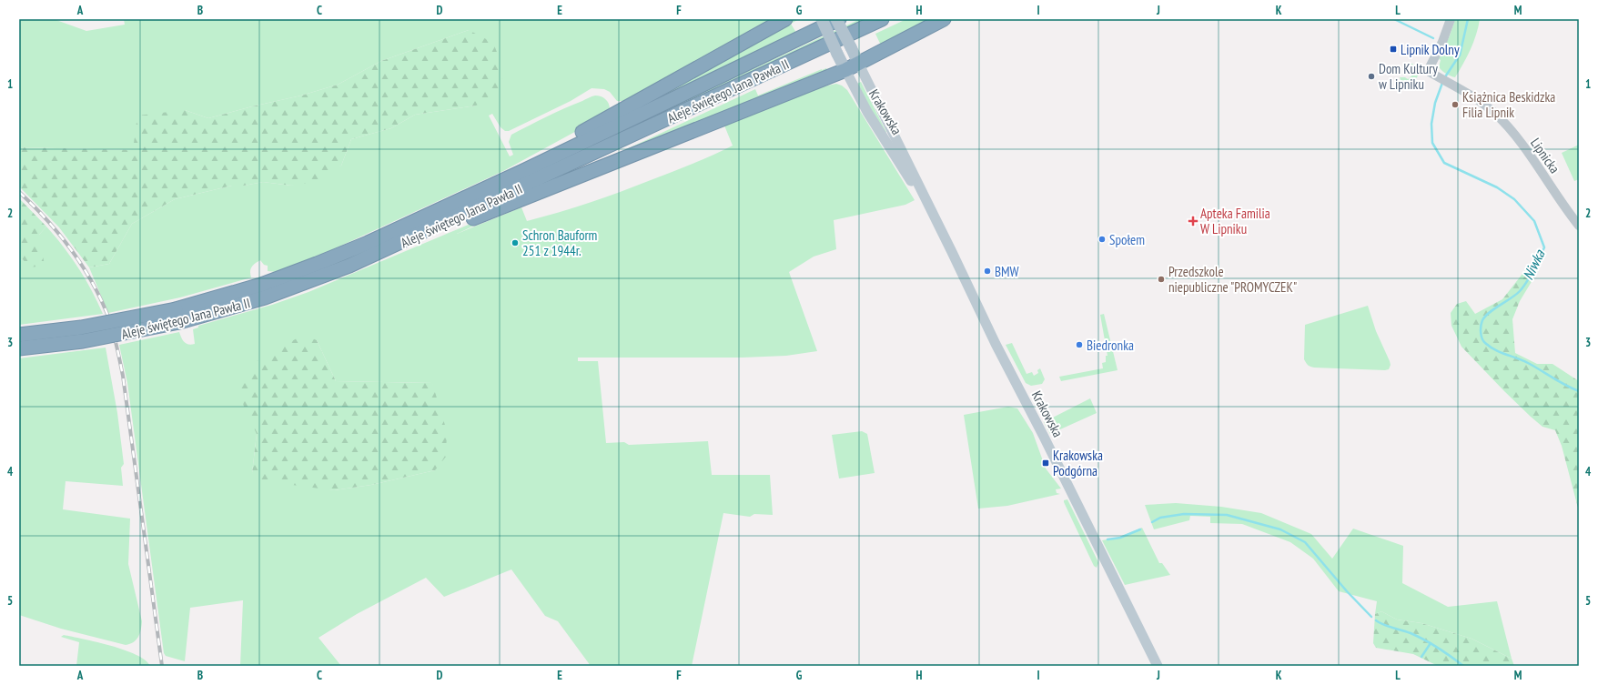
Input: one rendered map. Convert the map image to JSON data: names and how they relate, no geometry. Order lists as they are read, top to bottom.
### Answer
{
  "streets": {
    "highway": ["Aleje świętego Jana Pawła II"],
    "main road": ["Krakowska"],
    "street": ["Lipnicka"]
  },
  "crossings": [
    ["Aleje świętego Jana Pawła II", "Krakowska"]
  ],
  "water": ["Niwka"],
  "places": {
    "transit": ["Lipnik Dolny", "Krakowska Podgórna"],
    "other": [
      "Dom Kultury w Lipniku",
      "Książnica Beskidzka Filia Lipnik",
      "Społem",
      "Schron Bauform 251 z 1944r.",
      "BMW",
      "Przedszkole niepubliczne \"PROMYCZEK\"",
      "Biedronka"
    ],
    "health": ["Apteka Familia W Lipniku"]
  },
  "grid": {
    "columns": [
      "A",
      "B",
      "C",
      "D",
      "E",
      "F",
      "G",
      "H",
      "I",
      "J",
      "K",
      "L",
      "M"
    ],
    "rows": [
      "1",
      "2",
      "3",
      "4",
      "5"
    ]
  }
}
